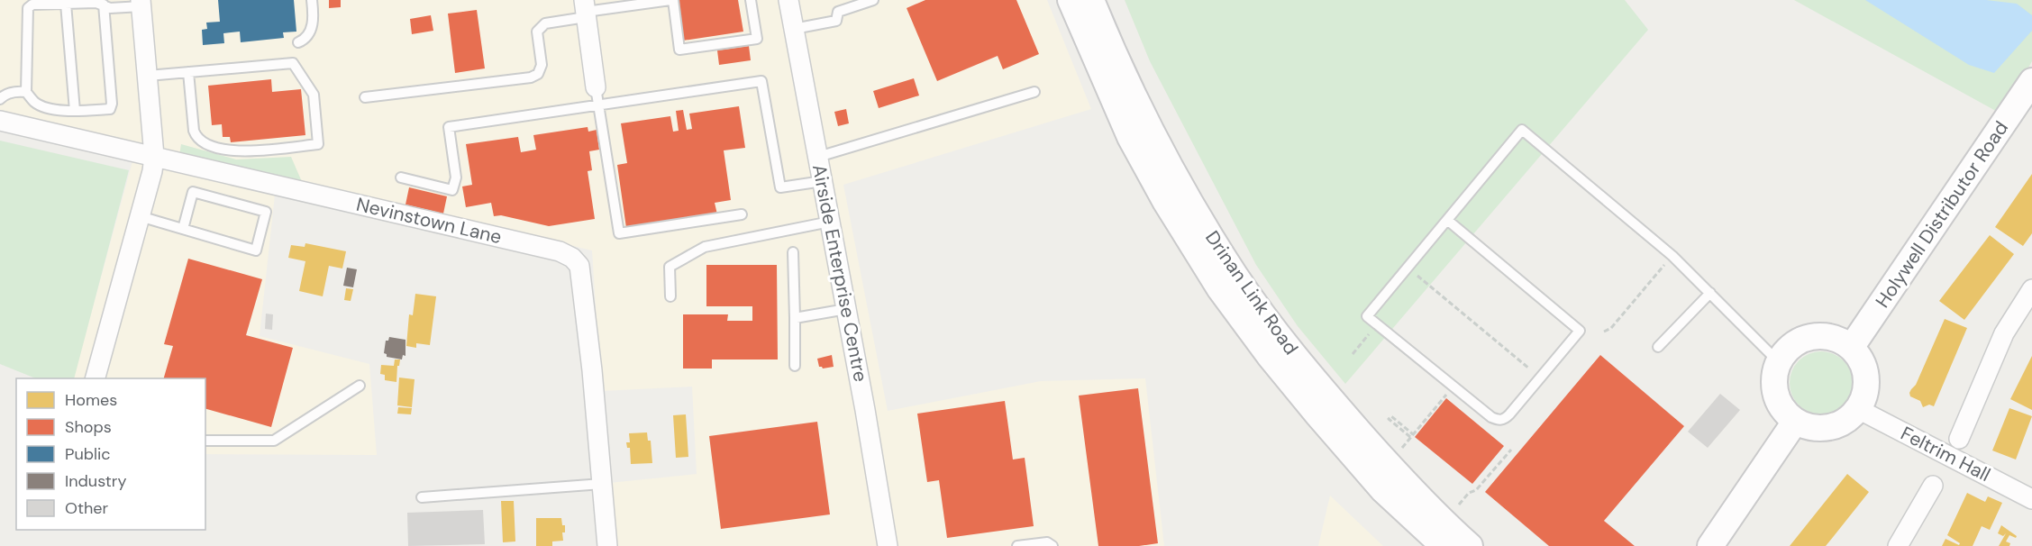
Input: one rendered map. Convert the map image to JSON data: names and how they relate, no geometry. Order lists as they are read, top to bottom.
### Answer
{
  "streets": {
    "main road": ["Holywell Distributor Road", "Drinan Link Road"],
    "street": ["Nevinstown Lane", "Airside Enterprise Centre", "Feltrim Hall"]
  },
  "crossings": [
    ["Holywell Distributor Road", "Feltrim Hall"]
  ],
  "legend": [
    "Homes",
    "Shops",
    "Public",
    "Industry",
    "Other"
  ]
}
